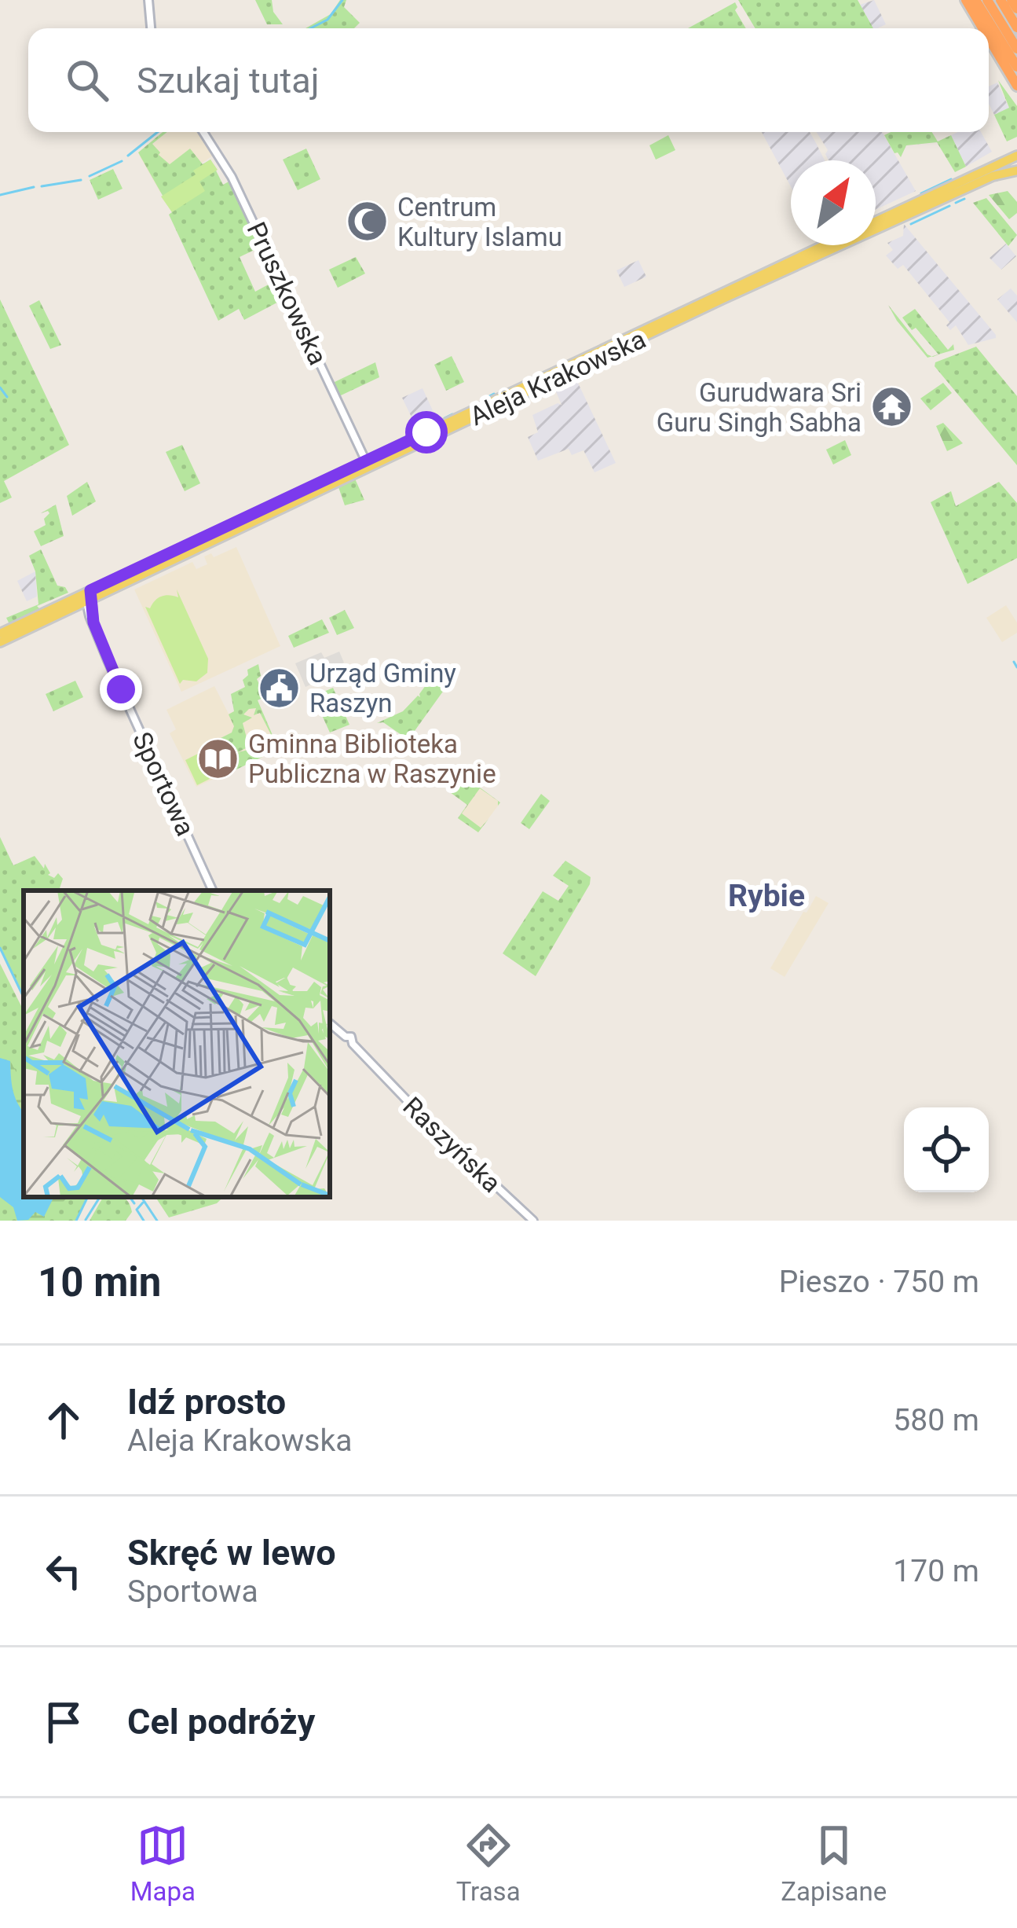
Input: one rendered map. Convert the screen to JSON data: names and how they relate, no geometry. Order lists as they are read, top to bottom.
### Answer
{
  "streets": {
    "main road": ["Aleja Krakowska"],
    "street": ["Pruszkowska", "Sportowa", "Raszyńska"]
  },
  "crossings": [
    ["Pruszkowska", "Aleja Krakowska"],
    ["Aleja Krakowska", "Sportowa"]
  ],
  "districts": ["Rybie"],
  "places": {
    "mosque": ["Centrum Kultury Islamu"],
    "temple": ["Gurudwara Sri Guru Singh Sabha"],
    "public building": ["Urząd Gminy Raszyn"],
    "library": ["Gminna Biblioteka Publiczna w Raszynie"]
  },
  "north": "top right",
  "page": {
    "search": "Szukaj tutaj",
    "heading": ["10 min", "Pieszo · 750 m"],
    "list": [
      ["Idź prosto", "Aleja Krakowska", "580 m"],
      ["Skręć w lewo", "Sportowa", "170 m"],
      "Cel podróży"
    ],
    "nav": ["Mapa", "Trasa", "Zapisane"]
  }
}
